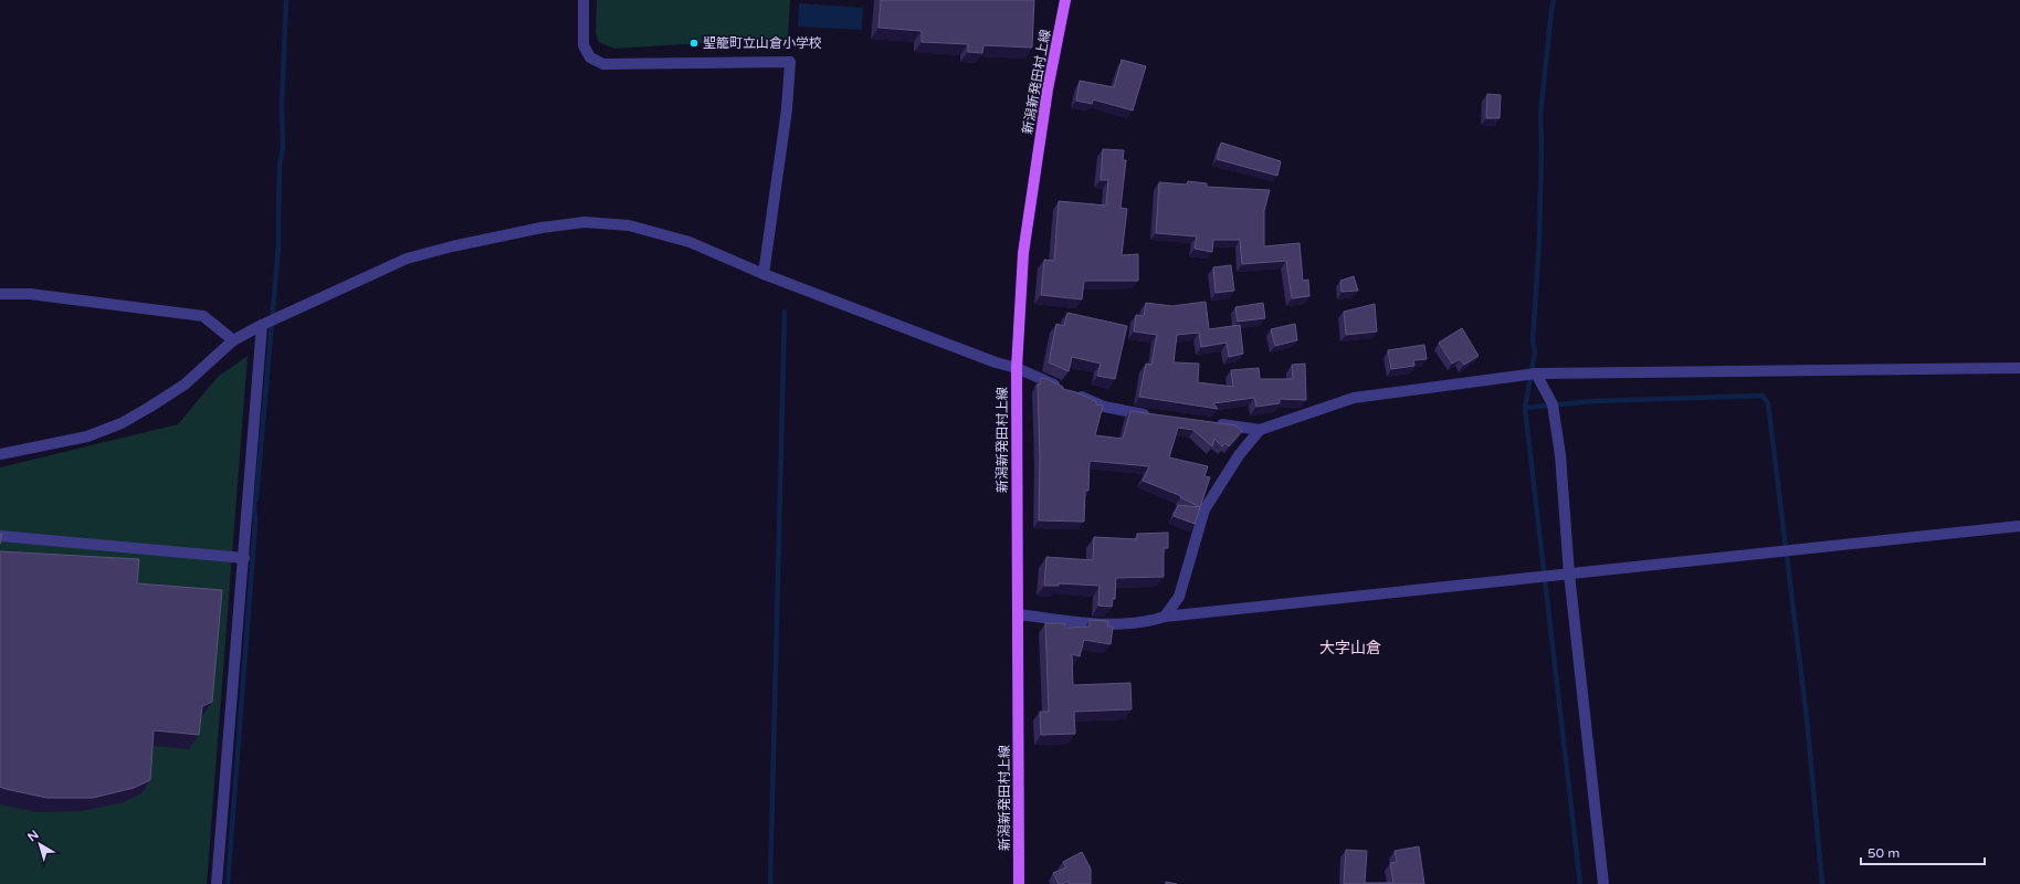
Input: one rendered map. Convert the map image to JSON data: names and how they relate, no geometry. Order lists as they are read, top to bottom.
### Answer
{
  "streets": {
    "main road": ["新潟新発田村上線"]
  },
  "districts": ["大字山倉"],
  "places": ["聖籠町立山倉小学校"],
  "scale_bar": "50 m",
  "north": "top left"
}
